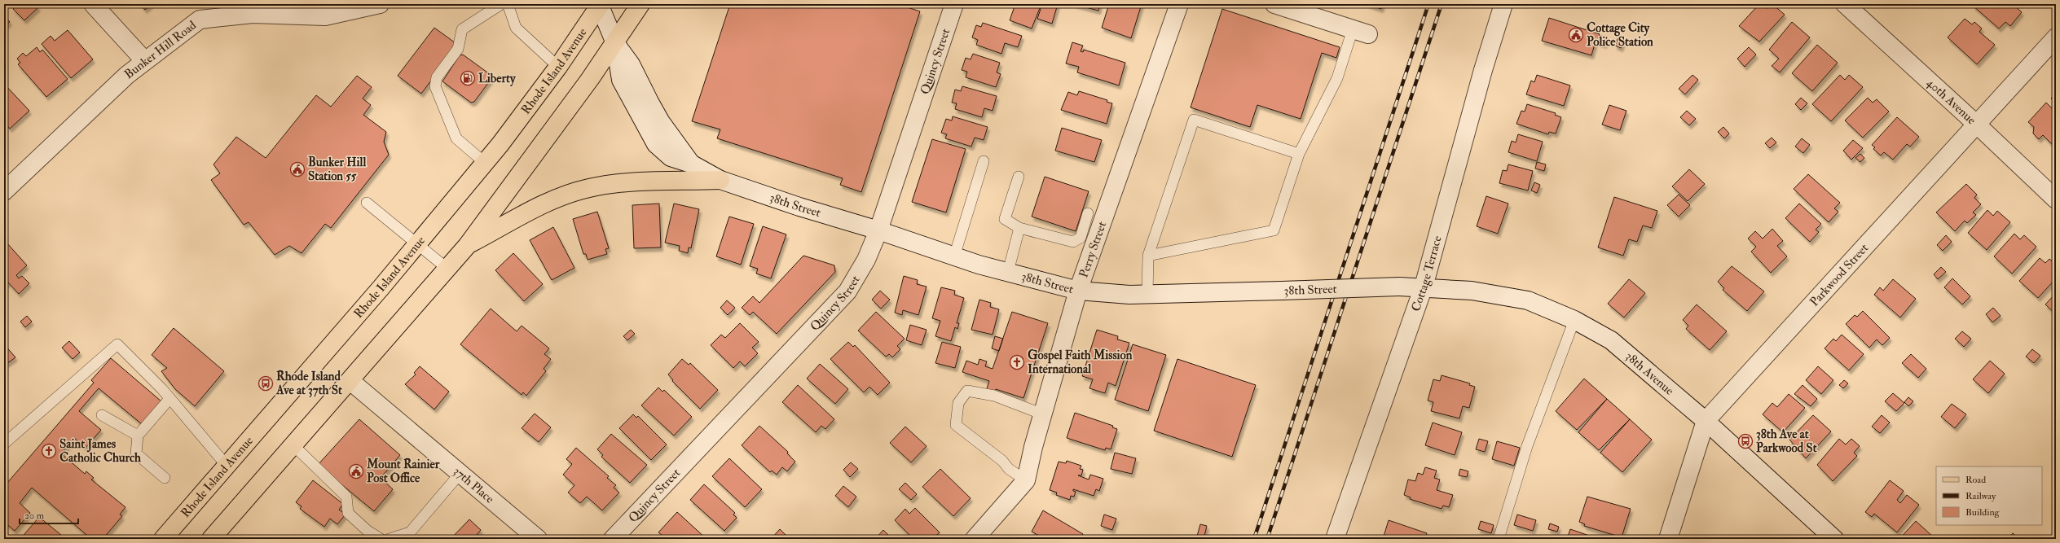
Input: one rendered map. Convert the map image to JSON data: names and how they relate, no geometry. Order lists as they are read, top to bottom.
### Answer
{
  "streets": {
    "main road": ["Rhode Island Avenue"],
    "street": [
      "Bunker Hill Road",
      "Quincy Street",
      "40th Avenue",
      "38th Street",
      "Perry Street",
      "Cottage Terrace",
      "Parkwood Street",
      "38th Avenue",
      "37th Place"
    ]
  },
  "crossings": [
    ["Quincy Street", "38th Street"],
    ["Rhode Island Avenue", "38th Street"],
    ["40th Avenue", "Parkwood Street"],
    ["38th Street", "Perry Street"],
    ["38th Street", "Cottage Terrace"],
    ["38th Street", "38th Avenue"],
    ["Cottage Terrace", "38th Avenue"],
    ["Parkwood Street", "38th Avenue"]
  ],
  "places": {
    "public building": ["Cottage City Police Station", "Bunker Hill Station 55", "Mount Rainier Post Office"],
    "fuel station": ["Liberty"],
    "church": ["Gospel Faith Mission International", "Saint James Catholic Church"],
    "bus stop": ["Rhode Island Ave at 37th St", "38th Ave at Parkwood St"]
  },
  "legend": ["Road", "Railway", "Building"],
  "scale_bar": "20 m"
}
